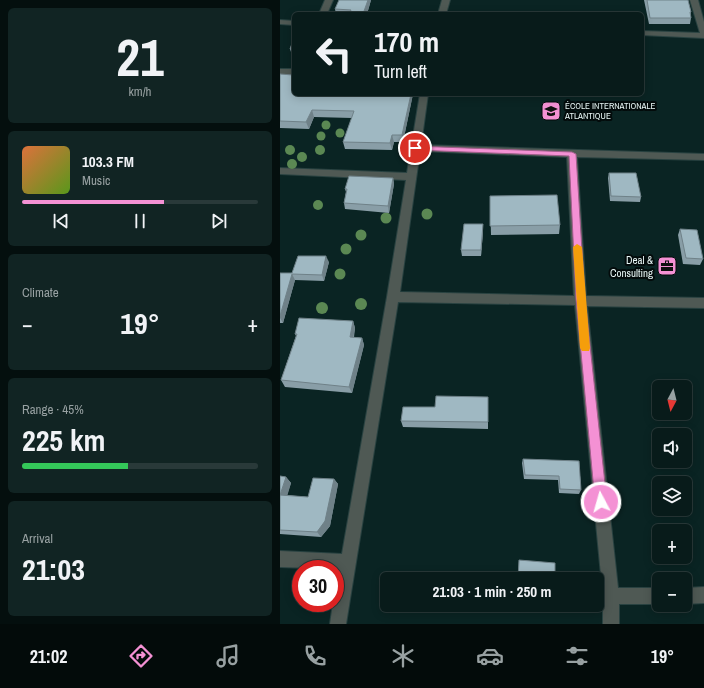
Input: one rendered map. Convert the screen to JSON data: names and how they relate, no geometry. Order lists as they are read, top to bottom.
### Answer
{
  "places": {
    "school or university": ["ÉCOLE INTERNATIONALE ATLANTIQUE"],
    "office": ["Deal & Consulting"]
  },
  "north": "bottom",
  "page": {
    "tile": [
      ["21", "km/h"],
      "Climate",
      ["Range · 45%", "225 km"],
      ["Arrival", "21:03"]
    ],
    "turn": ["170 m", "Turn left"],
    "song": ["103.3 FM", "Music"],
    "heat": ["−", "19°", "+"],
    "map_buttons": ["+", "−"],
    "limit": "30",
    "trip": "21:03 · 1 min · 250 m",
    "tabs": ["21:02", "19°"]
  }
}
